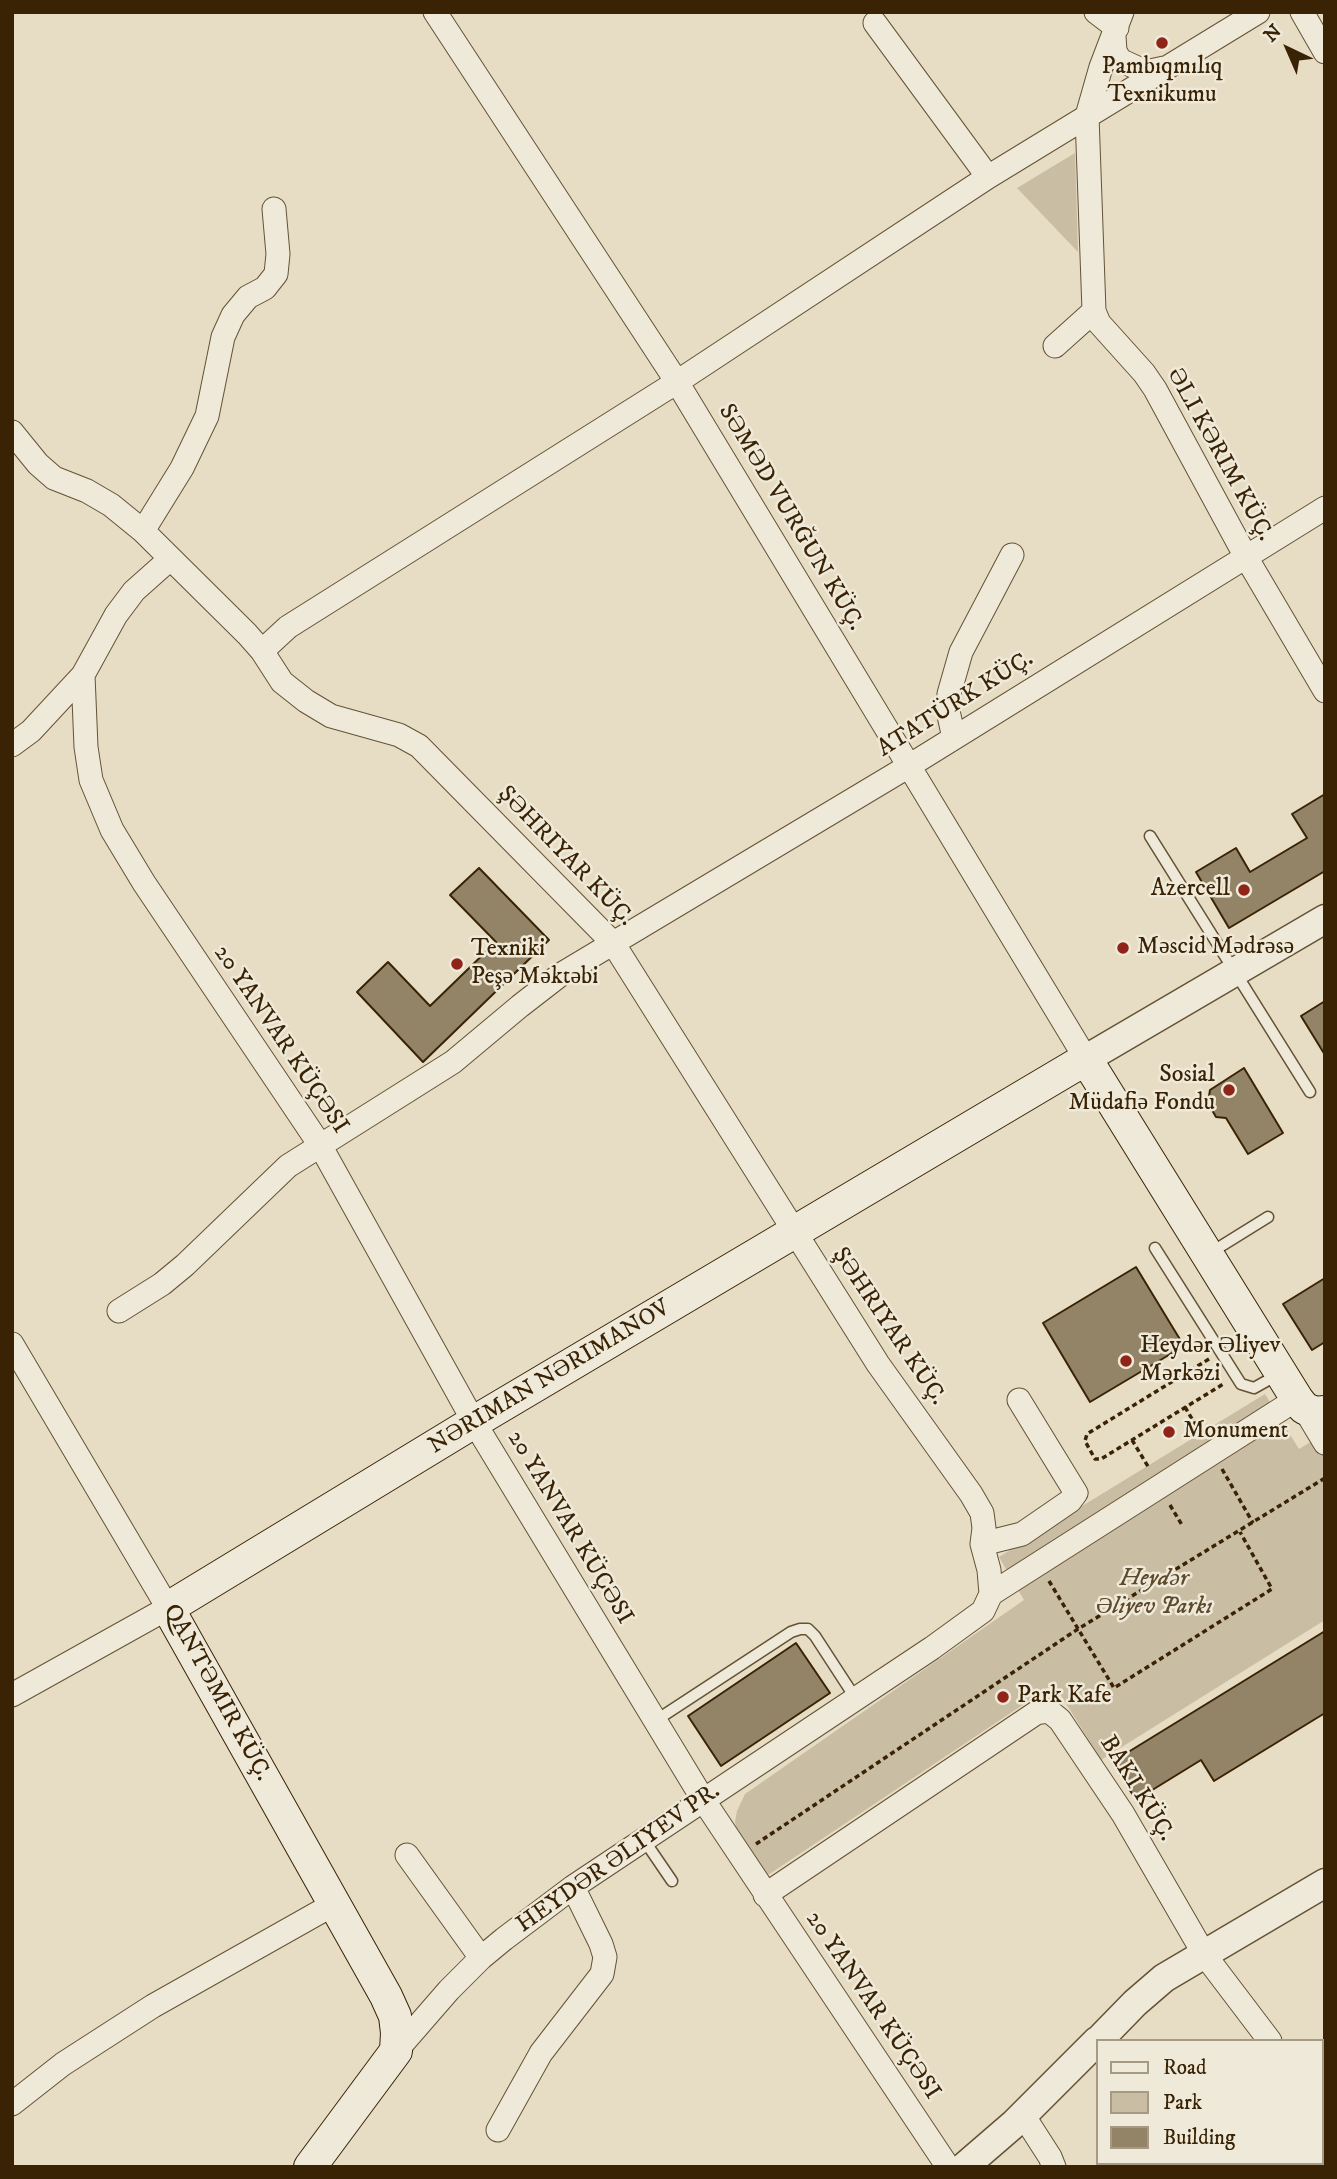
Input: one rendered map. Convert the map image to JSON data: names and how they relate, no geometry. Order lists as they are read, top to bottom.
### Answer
{
  "streets": {
    "main road": ["NƏRIMAN NƏRIMANOV", "QANTƏMIR KÜÇ.", "HEYDƏR ƏLIYEV PR."],
    "street": [
      "ƏLI KƏRIM KÜÇ.",
      "SƏMƏD VURĞUN KÜÇ.",
      "ATATÜRK KÜÇ.",
      "ŞƏHRIYAR KÜÇ.",
      "20 YANVAR KÜÇƏSI"
    ]
  },
  "crossings": [
    ["ƏLI KƏRIM KÜÇ.", "ATATÜRK KÜÇ."],
    ["SƏMƏD VURĞUN KÜÇ.", "ATATÜRK KÜÇ."],
    ["SƏMƏD VURĞUN KÜÇ.", "NƏRIMAN NƏRIMANOV"],
    ["ATATÜRK KÜÇ.", "ŞƏHRIYAR KÜÇ."],
    ["ATATÜRK KÜÇ.", "20 YANVAR KÜÇƏSI"],
    ["ŞƏHRIYAR KÜÇ.", "NƏRIMAN NƏRIMANOV"],
    ["ŞƏHRIYAR KÜÇ.", "HEYDƏR ƏLIYEV PR."],
    ["20 YANVAR KÜÇƏSI", "NƏRIMAN NƏRIMANOV"],
    ["20 YANVAR KÜÇƏSI", "HEYDƏR ƏLIYEV PR."],
    ["NƏRIMAN NƏRIMANOV", "QANTƏMIR KÜÇ."],
    ["QANTƏMIR KÜÇ.", "HEYDƏR ƏLIYEV PR."]
  ],
  "parks": ["Heydər Əliyev Parkı"],
  "places": [
    "Pambıqmılıq Texnikumu",
    "Azercell",
    "Məscid Mədrəsə",
    "Texniki Peşə Məktəbi",
    "Sosial Müdafiə Fondu",
    "Heydər Əliyev Mərkəzi",
    "Monument",
    "Park Kafe"
  ],
  "legend": ["Road", "Park", "Building"],
  "north": "top left"
}
